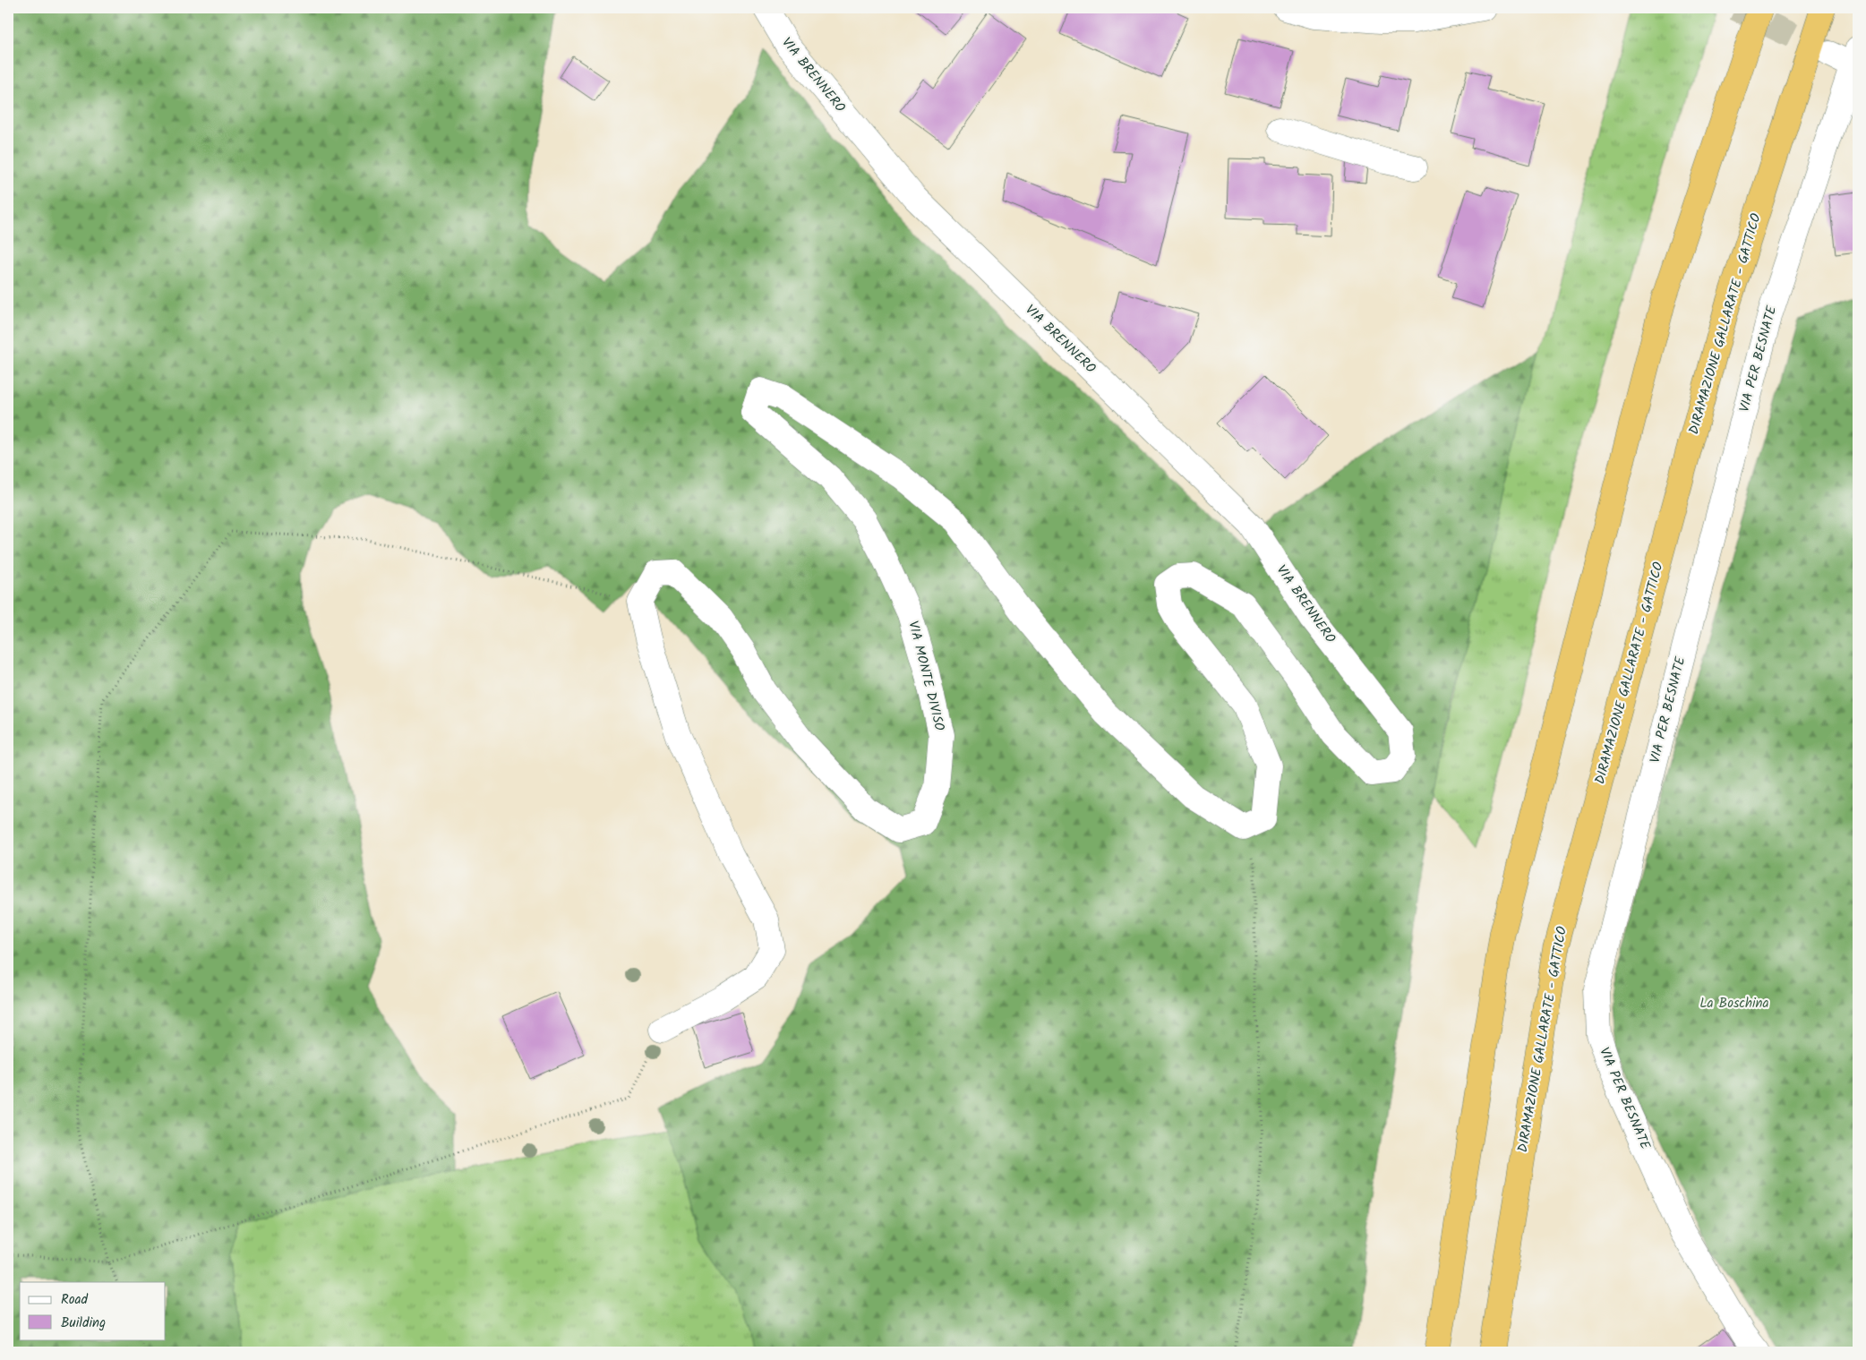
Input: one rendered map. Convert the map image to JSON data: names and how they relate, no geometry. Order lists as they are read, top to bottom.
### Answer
{
  "streets": {
    "highway": ["DIRAMAZIONE GALLARATE - GATTICO"],
    "street": ["VIA BRENNERO", "VIA PER BESNATE", "VIA MONTE DIVISO"]
  },
  "crossings": [
    ["VIA BRENNERO", "VIA MONTE DIVISO"]
  ],
  "parks": ["La Boschina"],
  "legend": ["Road", "Building"]
}
